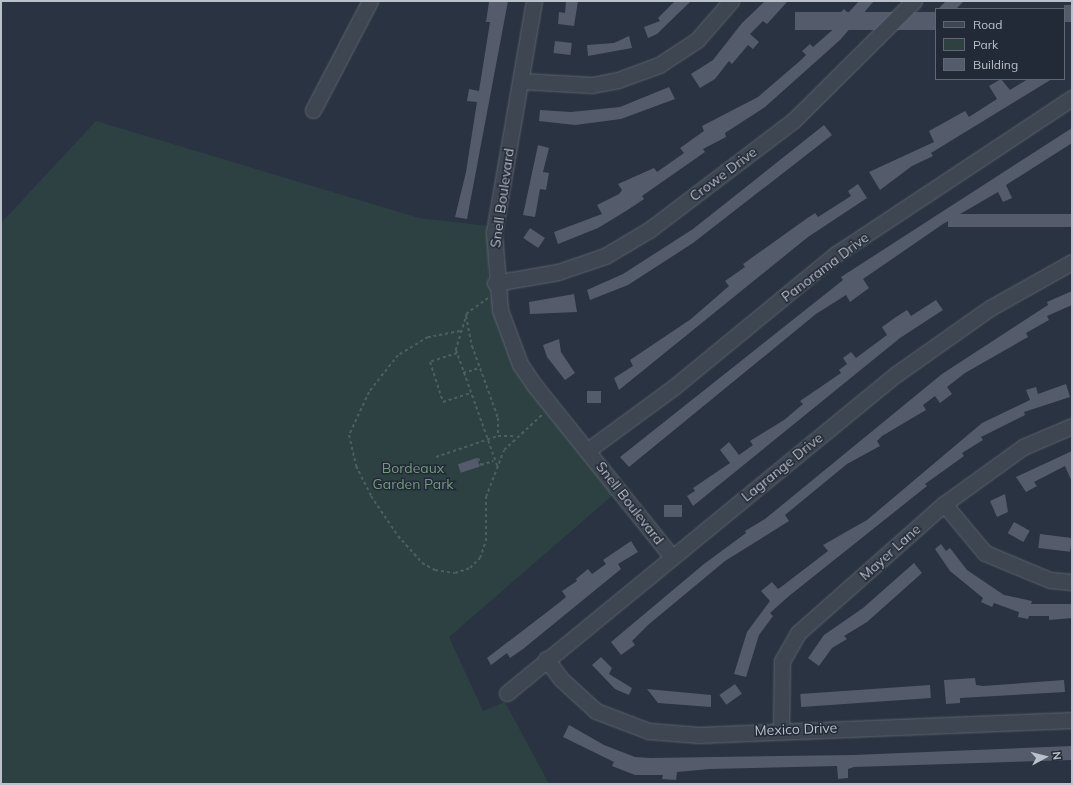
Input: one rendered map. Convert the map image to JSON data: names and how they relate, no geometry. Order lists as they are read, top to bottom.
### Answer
{
  "streets": {
    "street": [
      "Crowe Drive",
      "Snell Boulevard",
      "Panorama Drive",
      "Lagrange Drive",
      "Mayer Lane",
      "Mexico Drive"
    ]
  },
  "crossings": [
    ["Crowe Drive", "Snell Boulevard"],
    ["Snell Boulevard", "Panorama Drive"],
    ["Snell Boulevard", "Lagrange Drive"],
    ["Lagrange Drive", "Mexico Drive"],
    ["Mayer Lane", "Mexico Drive"]
  ],
  "parks": ["Bordeaux Garden Park"],
  "legend": ["Road", "Park", "Building"],
  "north": "right"
}
